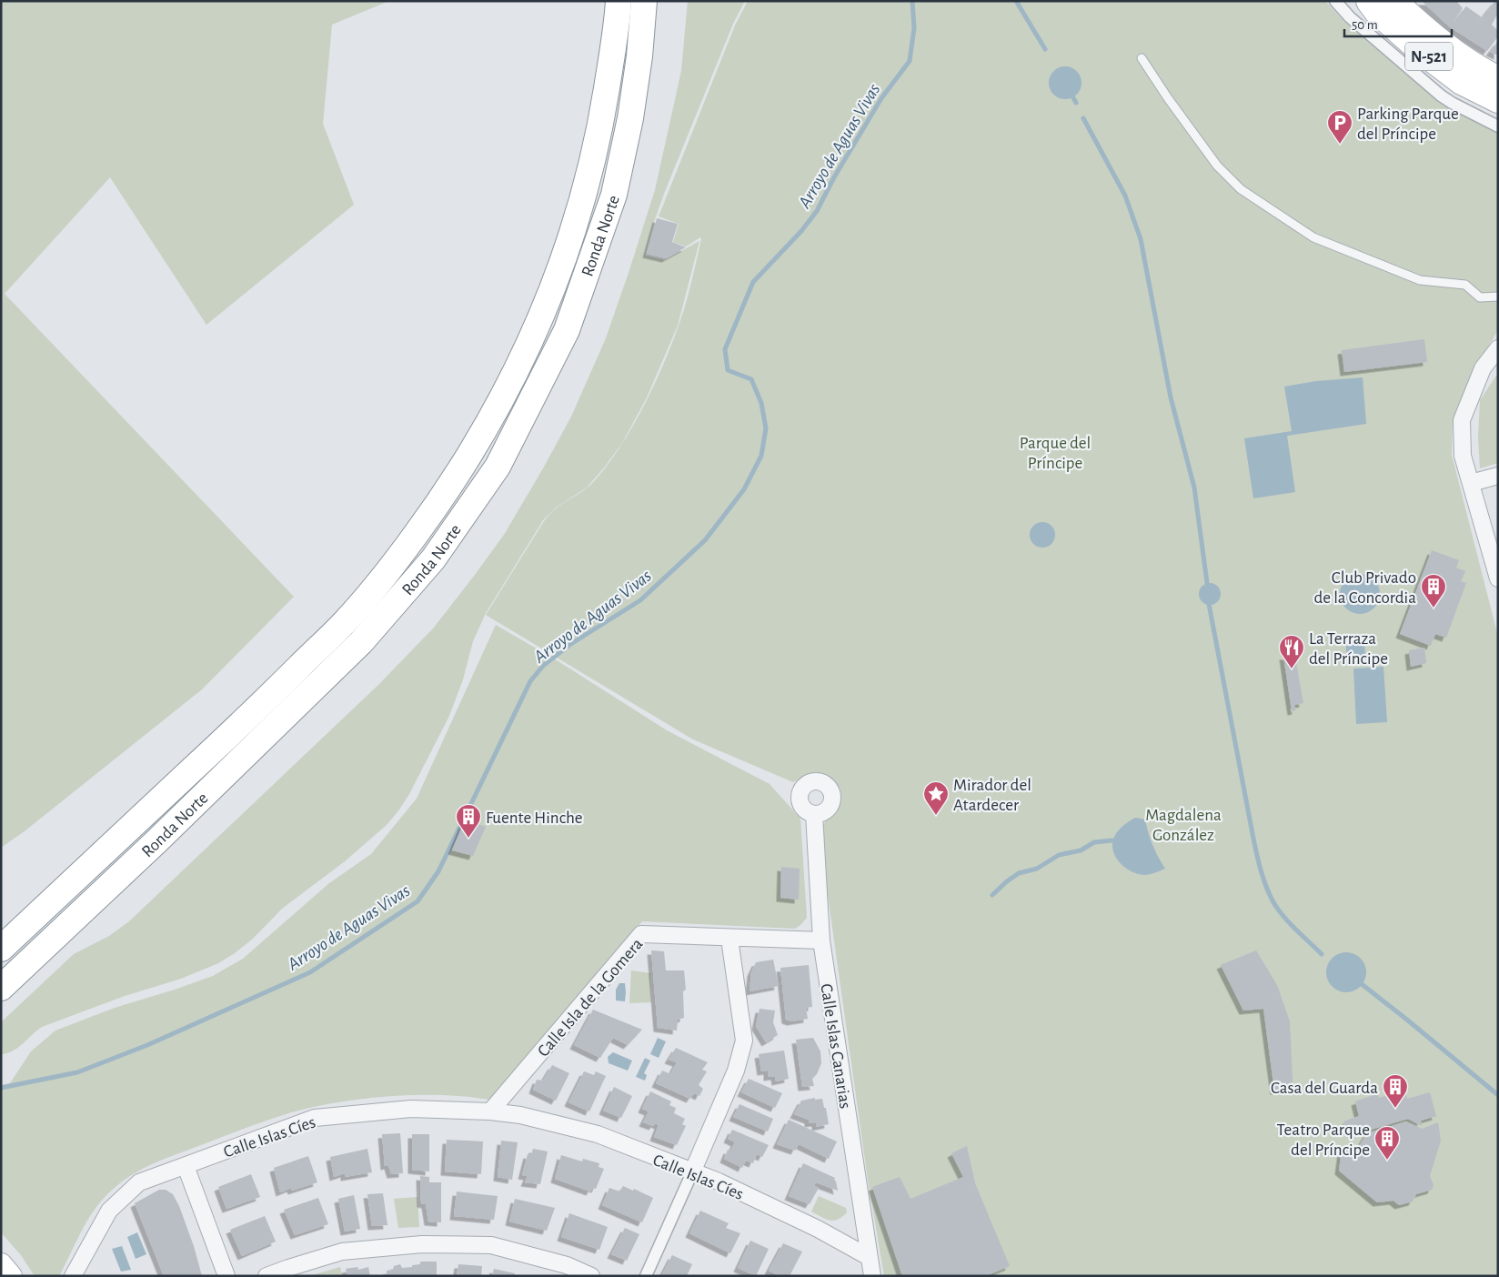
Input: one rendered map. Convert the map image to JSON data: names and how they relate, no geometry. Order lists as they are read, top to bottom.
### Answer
{
  "streets": {
    "main road": ["N-521", "Ronda Norte"],
    "street": ["Calle Isla de la Gomera", "Calle Islas Canarias", "Calle Islas Cíes"]
  },
  "crossings": [
    ["Calle Isla de la Gomera", "Calle Islas Canarias"],
    ["Calle Isla de la Gomera", "Calle Islas Cíes"],
    ["Calle Islas Canarias", "Calle Islas Cíes"]
  ],
  "water": ["Arroyo de Aguas Vivas"],
  "parks": ["Parque del Príncipe", "Magdalena González"],
  "places": {
    "parking": ["Parking Parque del Príncipe"],
    "building": [
      "Club Privado de la Concordia",
      "Fuente Hinche",
      "Casa del Guarda",
      "Teatro Parque del Príncipe"
    ],
    "restaurant": ["La Terraza del Príncipe"],
    "place": ["Mirador del Atardecer"]
  },
  "scale_bar": "50 m"
}
